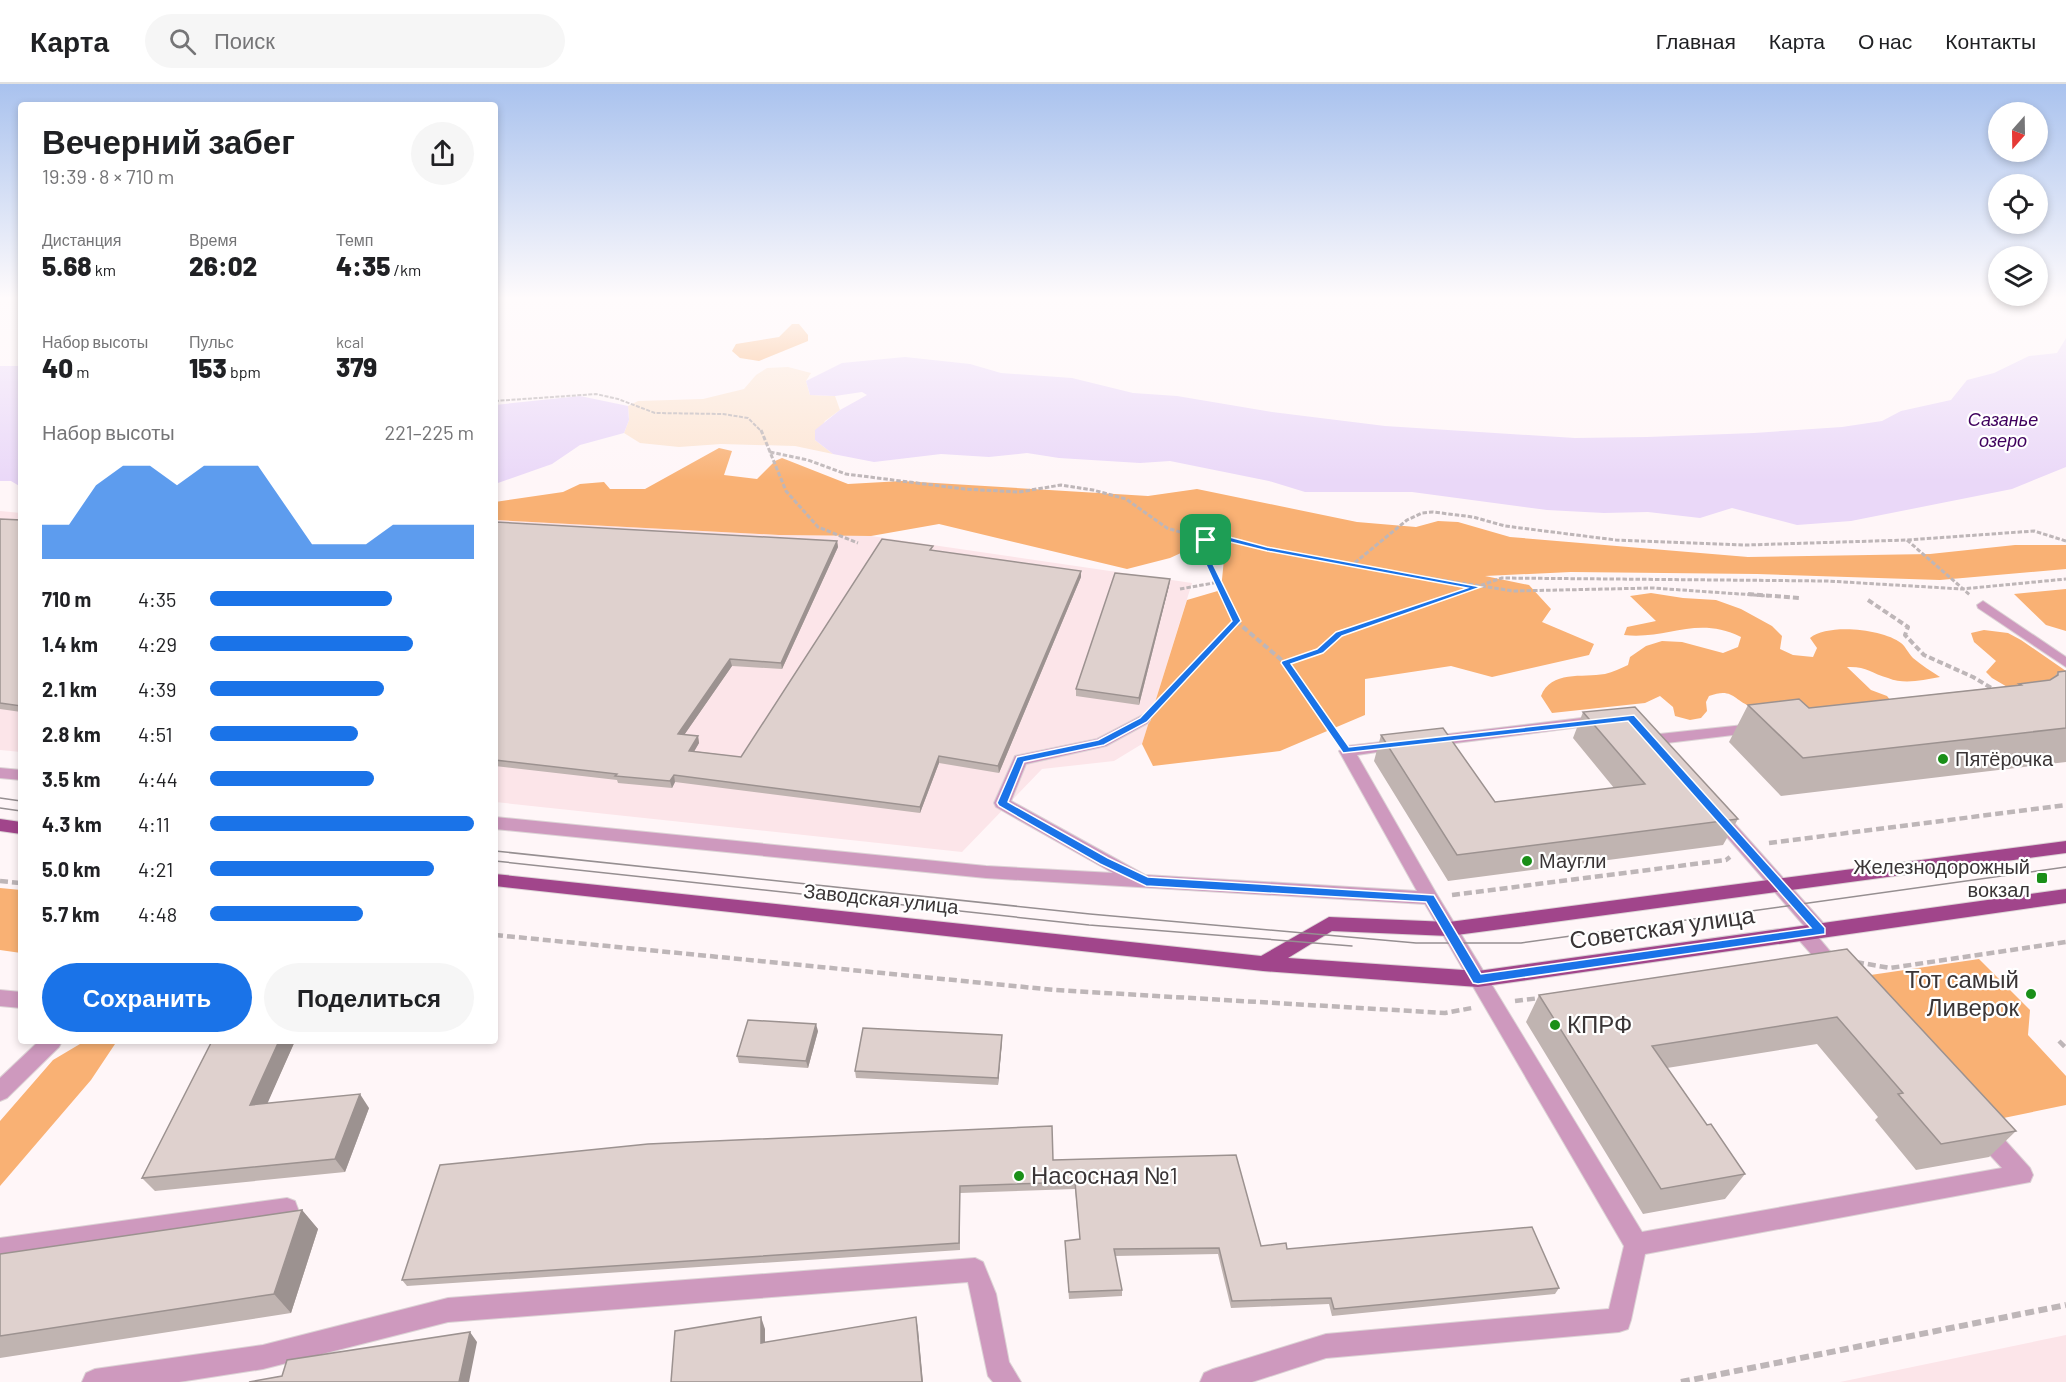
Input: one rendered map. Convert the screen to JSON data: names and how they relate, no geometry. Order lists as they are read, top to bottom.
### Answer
{
  "streets": {
    "main road": ["Заводская улица", "Советская улица"]
  },
  "crossings": [
    ["Заводская улица", "Советская улица"]
  ],
  "water": ["Сазанье озеро"],
  "places": {
    "other": [
      "Пятёрочка",
      "Маугли",
      "Тот самый Ливерок",
      "КПРФ",
      "Насосная №1"
    ],
    "transit": ["Железнодорожный вокзал"]
  },
  "north": "bottom",
  "page": {
    "header": "Карта",
    "search": "Поиск",
    "nav": [
      "Главная",
      "Карта",
      "О нас",
      "Контакты"
    ],
    "heading": ["Вечерний забег", "19:39 · 8 × 710 m"],
    "stats": [
      ["Дистанция", "5.68 km"],
      ["Время", "26:02"],
      ["Темп", "4:35 /km"],
      ["Набор высоты", "40 m"],
      ["Пульс", "153 bpm"],
      ["kcal", "379"]
    ],
    "chart": ["Набор высоты", "221–225 m"],
    "list": [
      {
        "name": "710 m",
        "note": "4:35"
      },
      {
        "name": "1.4 km",
        "note": "4:29"
      },
      {
        "name": "2.1 km",
        "note": "4:39"
      },
      {
        "name": "2.8 km",
        "note": "4:51"
      },
      {
        "name": "3.5 km",
        "note": "4:44"
      },
      {
        "name": "4.3 km",
        "note": "4:11"
      },
      {
        "name": "5.0 km",
        "note": "4:21"
      },
      {
        "name": "5.7 km",
        "note": "4:48"
      }
    ],
    "buttons": ["Сохранить", "Поделиться"]
  }
}
